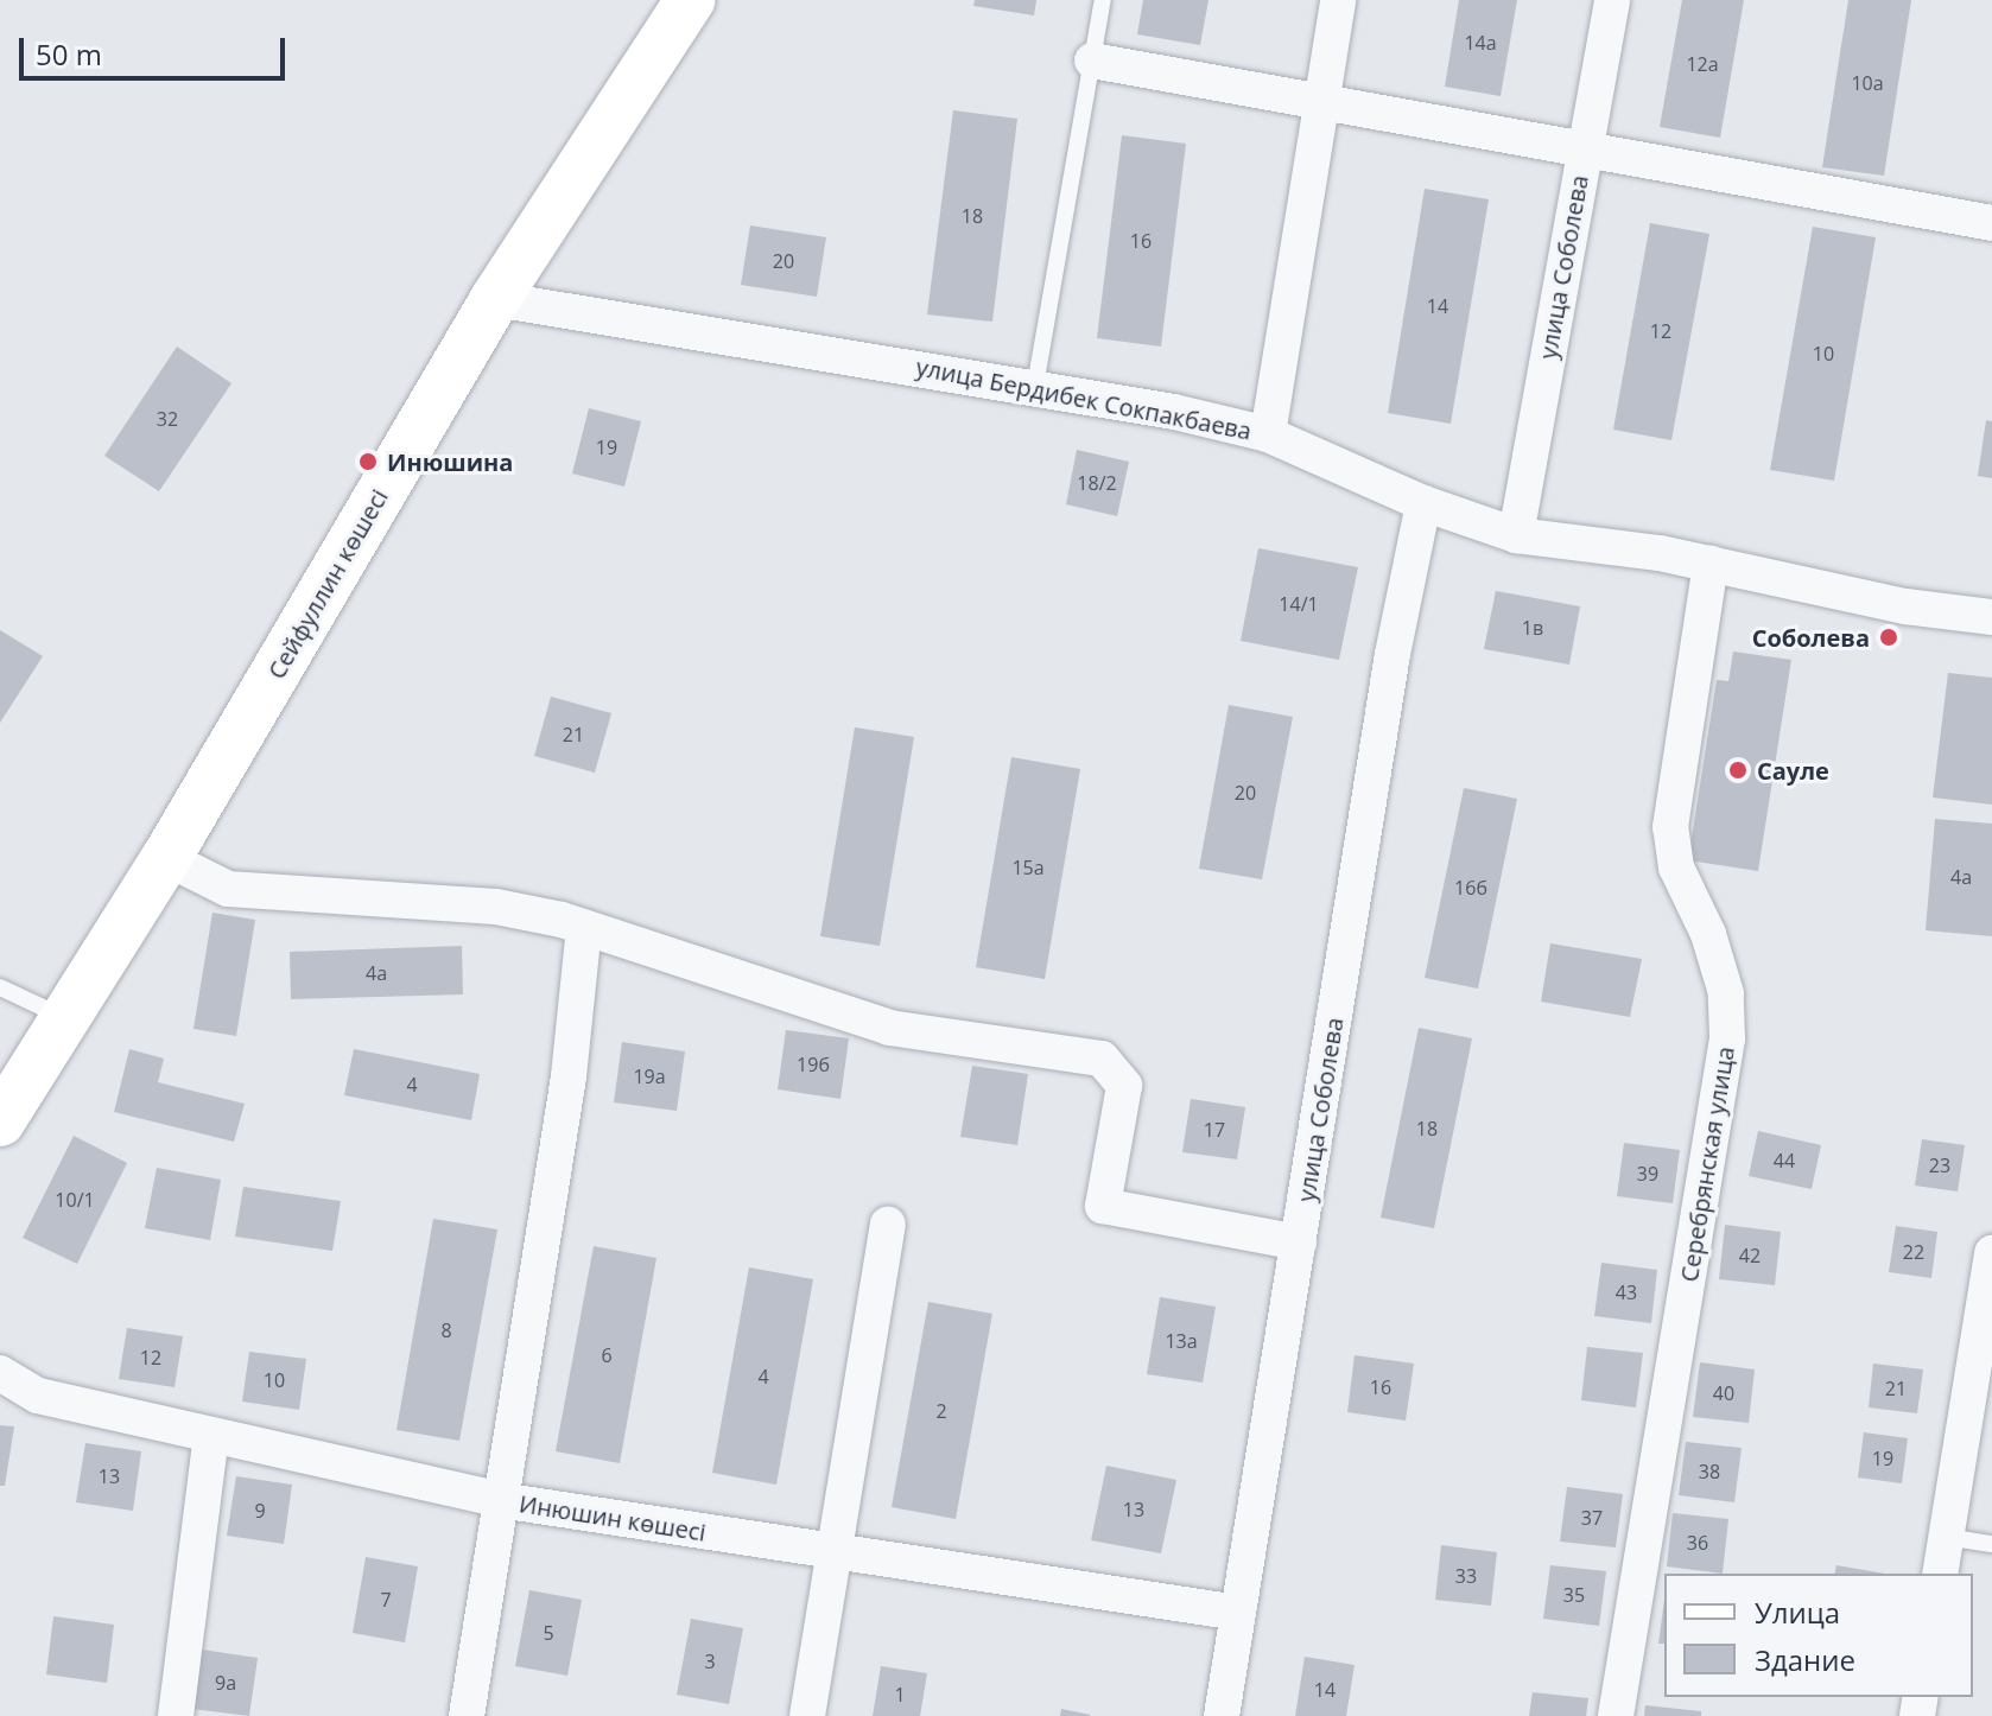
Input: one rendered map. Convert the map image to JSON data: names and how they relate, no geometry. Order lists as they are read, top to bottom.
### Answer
{
  "streets": {
    "main road": ["Сейфуллин көшесі"],
    "street": [
      "улица Соболева",
      "улица Бердибек Сокпакбаева",
      "Серебрянская улица",
      "Инюшин көшесі"
    ]
  },
  "crossings": [
    ["улица Соболева", "улица Бердибек Сокпакбаева"],
    ["улица Соболева", "Инюшин көшесі"],
    ["улица Бердибек Сокпакбаева", "Сейфуллин көшесі"],
    ["улица Бердибек Сокпакбаева", "Серебрянская улица"]
  ],
  "places": ["Инюшина", "Соболева", "Сауле"],
  "house_numbers": [
    "14а",
    "12а",
    "10а",
    "18",
    "16",
    "20",
    "14",
    "12",
    "10",
    "32",
    "19",
    "18/2",
    "14/1",
    "1в",
    "21",
    "20",
    "15а",
    "4а",
    "16б",
    "4а",
    "19б",
    "19а",
    "4",
    "18",
    "17",
    "44",
    "23",
    "39",
    "10/1",
    "22",
    "42",
    "43",
    "8",
    "13а",
    "6",
    "12",
    "4",
    "10",
    "16",
    "21",
    "40",
    "2",
    "19",
    "38",
    "13",
    "13",
    "9",
    "37",
    "36",
    "33",
    "35",
    "7",
    "5",
    "3",
    "9а",
    "14",
    "1"
  ],
  "legend": ["Улица", "Здание"],
  "scale_bar": "50 m"
}
